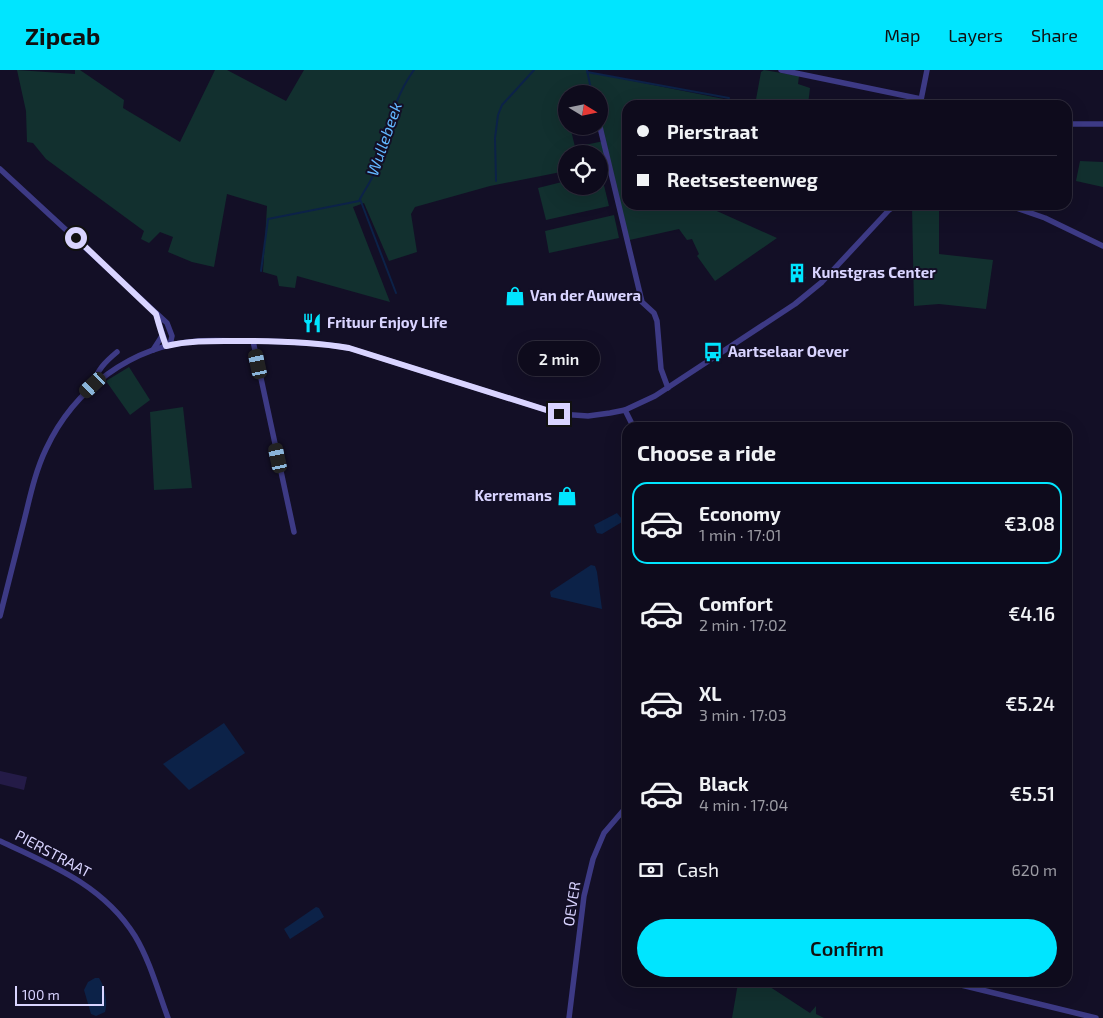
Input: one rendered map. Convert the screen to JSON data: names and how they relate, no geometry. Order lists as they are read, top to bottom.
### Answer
{
  "streets": {
    "street": ["PIERSTRAAT", "OEVER"]
  },
  "water": ["Wullebeek"],
  "places": {
    "building": ["Kunstgras Center"],
    "shop": ["Van der Auwera", "Kerremans"],
    "restaurant": ["Frituur Enjoy Life"],
    "bus stop": ["Aartselaar Oever"]
  },
  "scale_bar": "100 m",
  "north": "right",
  "page": {
    "header": "Zipcab",
    "nav": ["Map", "Layers", "Share"],
    "banner": ["Pierstraat", "Reetsesteenweg"],
    "bubble": "2 min",
    "heading": "Choose a ride",
    "list": [
      {
        "name": "Economy",
        "note": "1 min · 17:01",
        "value": "€3.08"
      },
      {
        "name": "Comfort",
        "note": "2 min · 17:02",
        "value": "€4.16"
      },
      {
        "name": "XL",
        "note": "3 min · 17:03",
        "value": "€5.24"
      },
      {
        "name": "Black",
        "note": "4 min · 17:04",
        "value": "€5.51"
      }
    ],
    "pay": ["Cash", "620 m"],
    "buttons": "Confirm",
    "scale": "100 m"
  }
}
